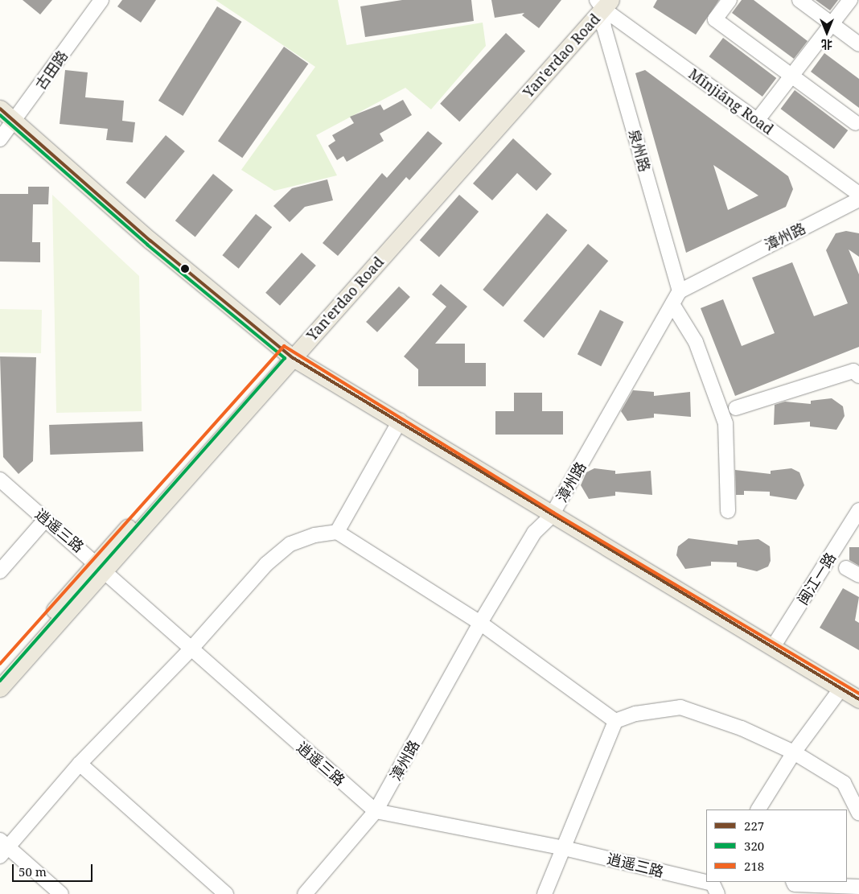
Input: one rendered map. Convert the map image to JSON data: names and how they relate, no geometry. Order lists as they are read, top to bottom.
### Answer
{
  "streets": {
    "main road": ["Yan'erdao Road"],
    "street": [
      "古田路",
      "Mǐnjiāng Road",
      "泉州路",
      "漳州路",
      "逍遥三路",
      "闽江一路"
    ]
  },
  "crossings": [
    ["Yan'erdao Road", "Mǐnjiāng Road"],
    ["Yan'erdao Road", "泉州路"],
    ["Yan'erdao Road", "逍遥三路"],
    ["Mǐnjiāng Road", "泉州路"],
    ["泉州路", "漳州路"],
    ["漳州路", "逍遥三路"]
  ],
  "lines": ["transit line 227", "transit line 320", "transit line 218"],
  "legend": ["227", "320", "218"],
  "scale_bar": "50 m",
  "north": "bottom"
}
